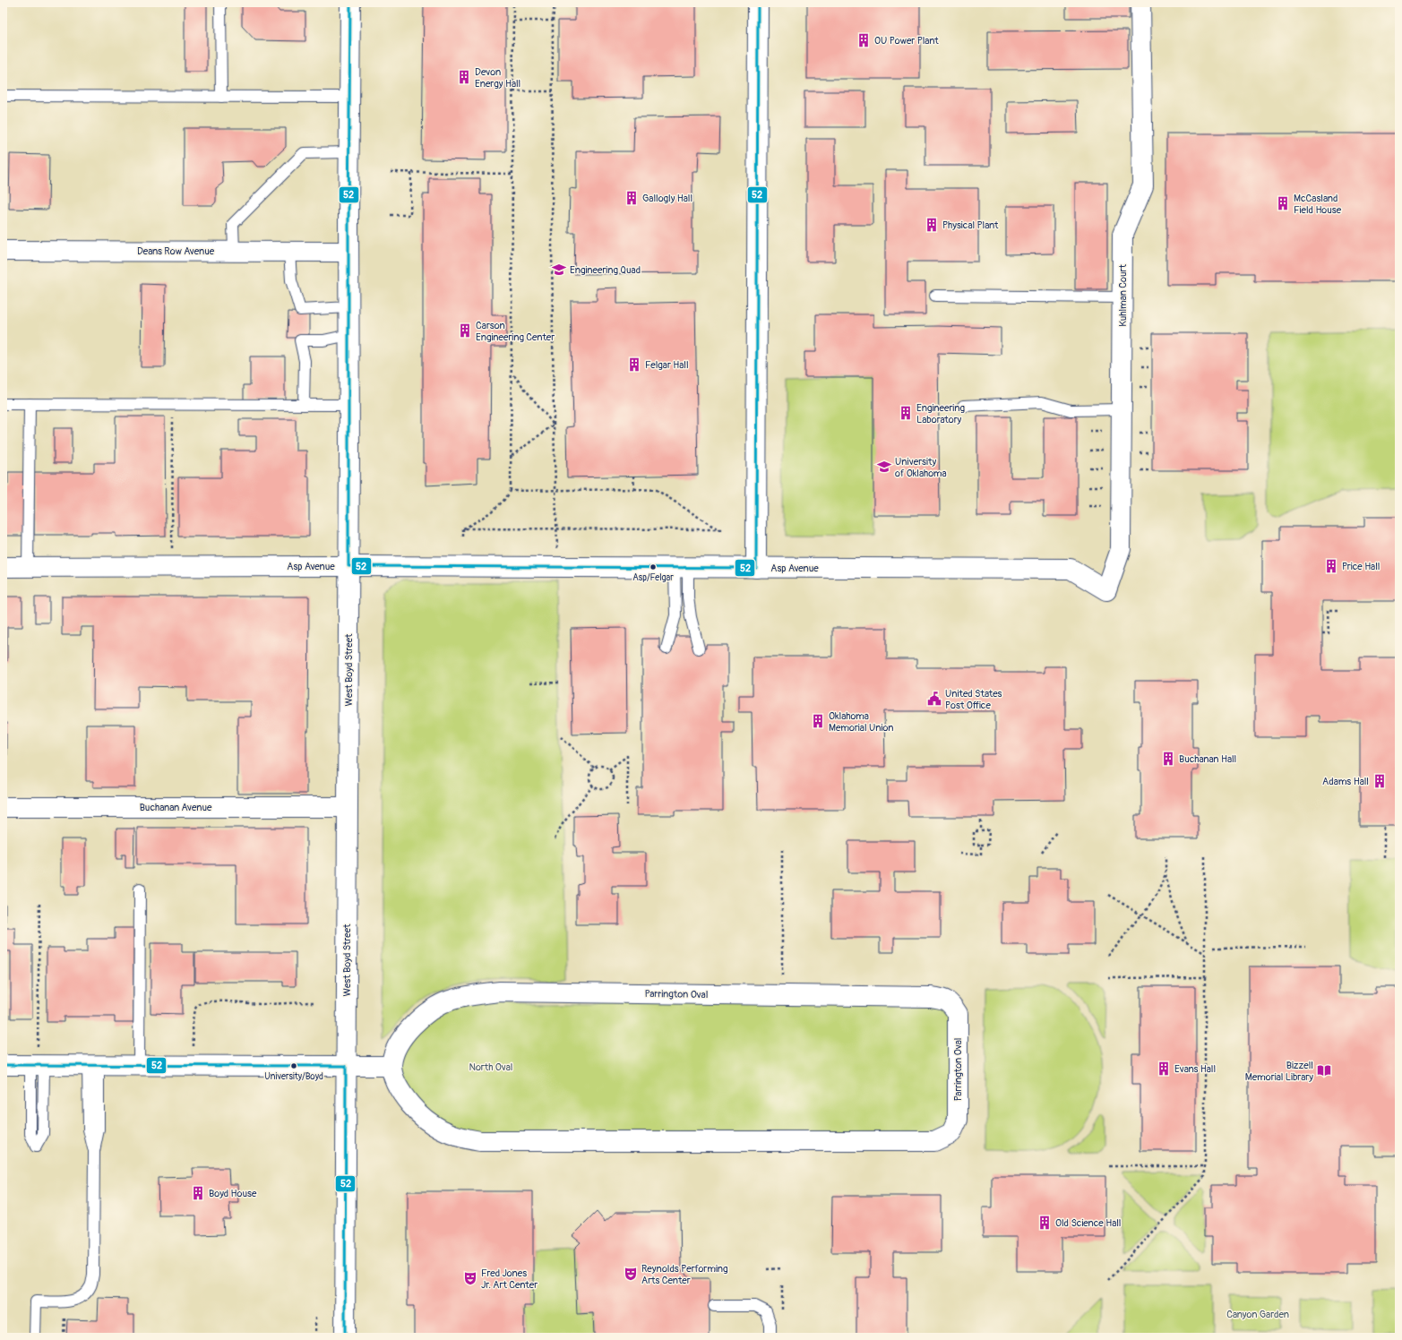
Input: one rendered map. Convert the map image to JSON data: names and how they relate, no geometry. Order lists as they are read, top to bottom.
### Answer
{
  "streets": {
    "street": [
      "Deans Row Avenue",
      "Kuhlman Court",
      "Asp Avenue",
      "West Boyd Street",
      "Buchanan Avenue",
      "Parrington Oval"
    ]
  },
  "crossings": [
    ["Deans Row Avenue", "West Boyd Street"],
    ["Kuhlman Court", "Asp Avenue"],
    ["Asp Avenue", "West Boyd Street"],
    ["West Boyd Street", "Buchanan Avenue"]
  ],
  "parks": ["North Oval", "Canyon Garden"],
  "places": {
    "building": [
      "OU Power Plant",
      "Devon Energy Hall",
      "Gallogly Hall",
      "McCasland Field House",
      "Physical Plant",
      "Carson Engineering Center",
      "Felgar Hall",
      "Engineering Laboratory",
      "Price Hall",
      "Oklahoma Memorial Union",
      "Buchanan Hall",
      "Adams Hall",
      "Evans Hall",
      "Boyd House",
      "Old Science Hall"
    ],
    "school or university": ["Engineering Quad", "University of Oklahoma"],
    "other": ["Asp/Felgar", "University/Boyd"],
    "public building": ["United States Post Office"],
    "library": ["Bizzell Memorial Library"],
    "theatre": ["Reynolds Performing Arts Center", "Fred Jones Jr. Art Center"]
  },
  "lines": ["transit line 52"]
}
